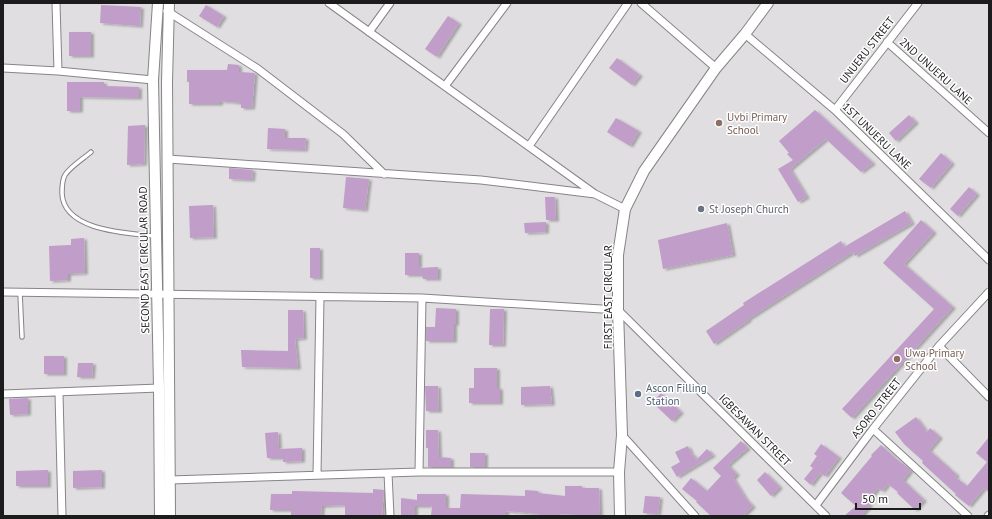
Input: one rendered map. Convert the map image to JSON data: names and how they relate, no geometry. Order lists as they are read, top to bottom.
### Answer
{
  "streets": {
    "main road": ["SECOND EAST CIRCULAR ROAD", "FIRST EAST CIRCULAR"],
    "street": [
      "UNUERU STREET",
      "2ND UNUERU LANE",
      "1ST UNUERU LANE",
      "ASORO STREET",
      "IGBESAWAN STREET"
    ]
  },
  "crossings": [
    ["UNUERU STREET", "2ND UNUERU LANE"],
    ["UNUERU STREET", "1ST UNUERU LANE"],
    ["1ST UNUERU LANE", "FIRST EAST CIRCULAR"],
    ["FIRST EAST CIRCULAR", "IGBESAWAN STREET"],
    ["ASORO STREET", "IGBESAWAN STREET"]
  ],
  "places": [
    "Uvbi Primary School",
    "St Joseph Church",
    "Uwa Primary School",
    "Ascon Filling Station"
  ],
  "scale_bar": "50 m"
}
